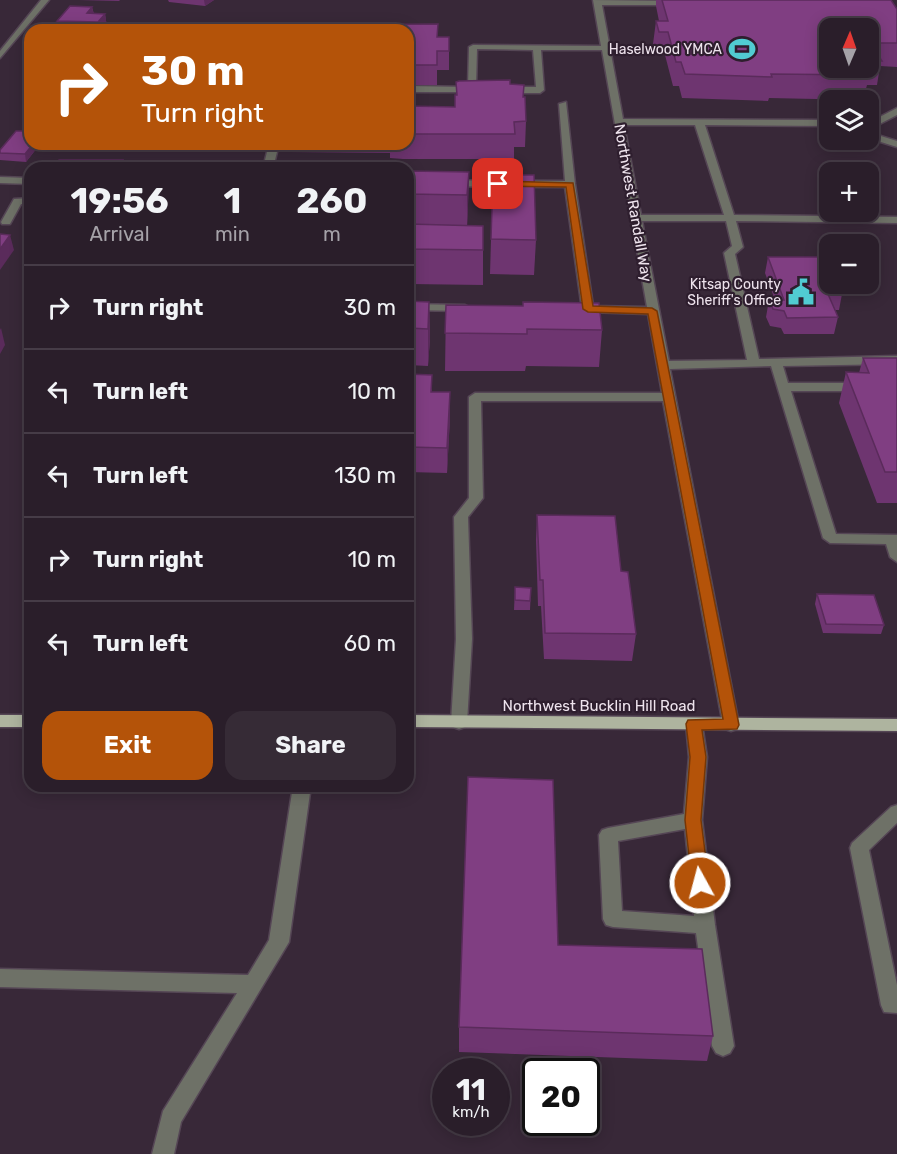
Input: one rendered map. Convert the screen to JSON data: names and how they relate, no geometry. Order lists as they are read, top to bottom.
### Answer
{
  "streets": {
    "main road": ["Northwest Bucklin Hill Road"],
    "street": ["Northwest Randall Way"]
  },
  "crossings": [
    ["Northwest Randall Way", "Northwest Bucklin Hill Road"]
  ],
  "places": {
    "sports": ["Haselwood YMCA"],
    "public building": ["Kitsap County Sheriff's Office"]
  },
  "north": "top",
  "page": {
    "map_buttons": ["+", "−"],
    "turn": ["30 m", "Turn right"],
    "eta": [
      "19:56",
      "Arrival",
      "1",
      "min",
      "260",
      "m"
    ],
    "list": [
      {
        "name": "Turn right",
        "value": "30 m"
      },
      {
        "name": "Turn left",
        "value": "10 m"
      },
      {
        "name": "Turn left",
        "value": "130 m"
      },
      {
        "name": "Turn right",
        "value": "10 m"
      },
      {
        "name": "Turn left",
        "value": "60 m"
      }
    ],
    "buttons": ["Exit", "Share"],
    "speed": "11 km/h",
    "limit": "20"
  }
}
